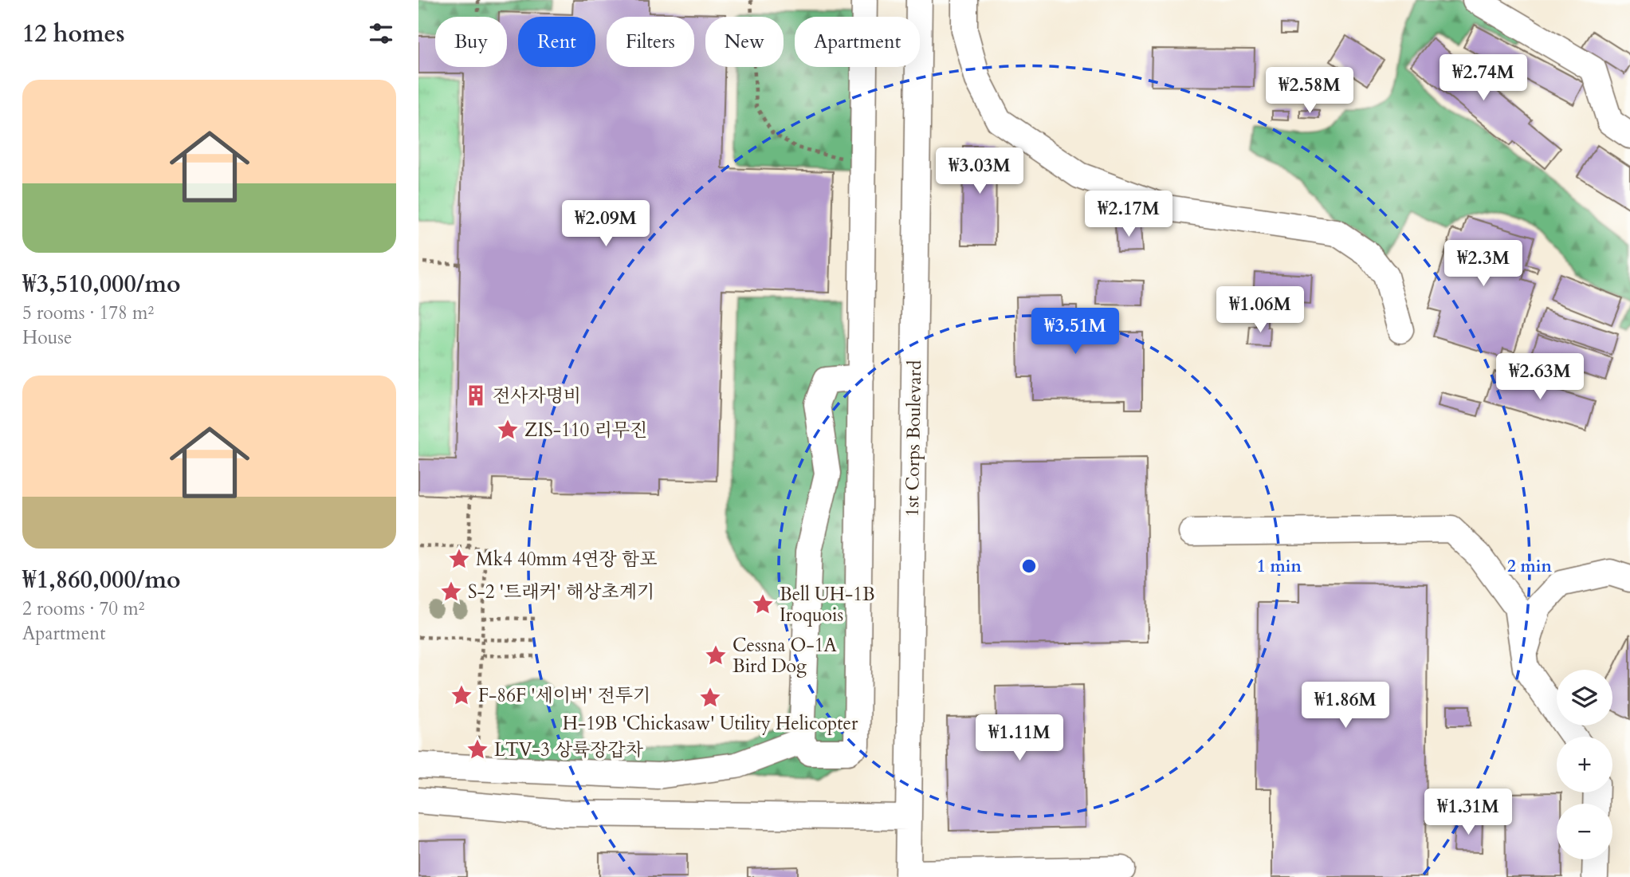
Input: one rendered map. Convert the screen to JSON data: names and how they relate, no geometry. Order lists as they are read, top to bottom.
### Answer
{
  "streets": {
    "lane": ["1st Corps Boulevard"]
  },
  "places": {
    "building": ["전사자명비"],
    "place": [
      "ZIS-110 리무진",
      "Mk4 40mm 4연장 함포",
      "S-2 '트래커' 해상초계기",
      "Bell UH-1B Iroquois",
      "Cessna O-1A Bird Dog",
      "F-86F '세이버' 전투기",
      "H-19B 'Chickasaw' Utility Helicopter",
      "LTV-3 상륙장갑차"
    ]
  },
  "page": {
    "heading": "12 homes",
    "chip": [
      "Buy",
      "Rent",
      "Filters",
      "New",
      "Apartment"
    ],
    "price": [
      "₩2.74M",
      "₩2.58M",
      "₩3.03M",
      "₩2.17M",
      "₩2.09M",
      "₩2.3M",
      "₩1.06M",
      "₩3.51M",
      "₩2.63M",
      "₩1.86M",
      "₩1.11M",
      "₩1.31M"
    ],
    "list": [
      {
        "name": "₩3,510,000/mo",
        "note": "5 rooms · 178 m² · House"
      },
      {
        "name": "₩1,860,000/mo",
        "note": "2 rooms · 70 m² · Apartment"
      }
    ],
    "map_buttons": ["+", "−"]
  },
  "rings": ["1 min", "2 min"]
}
